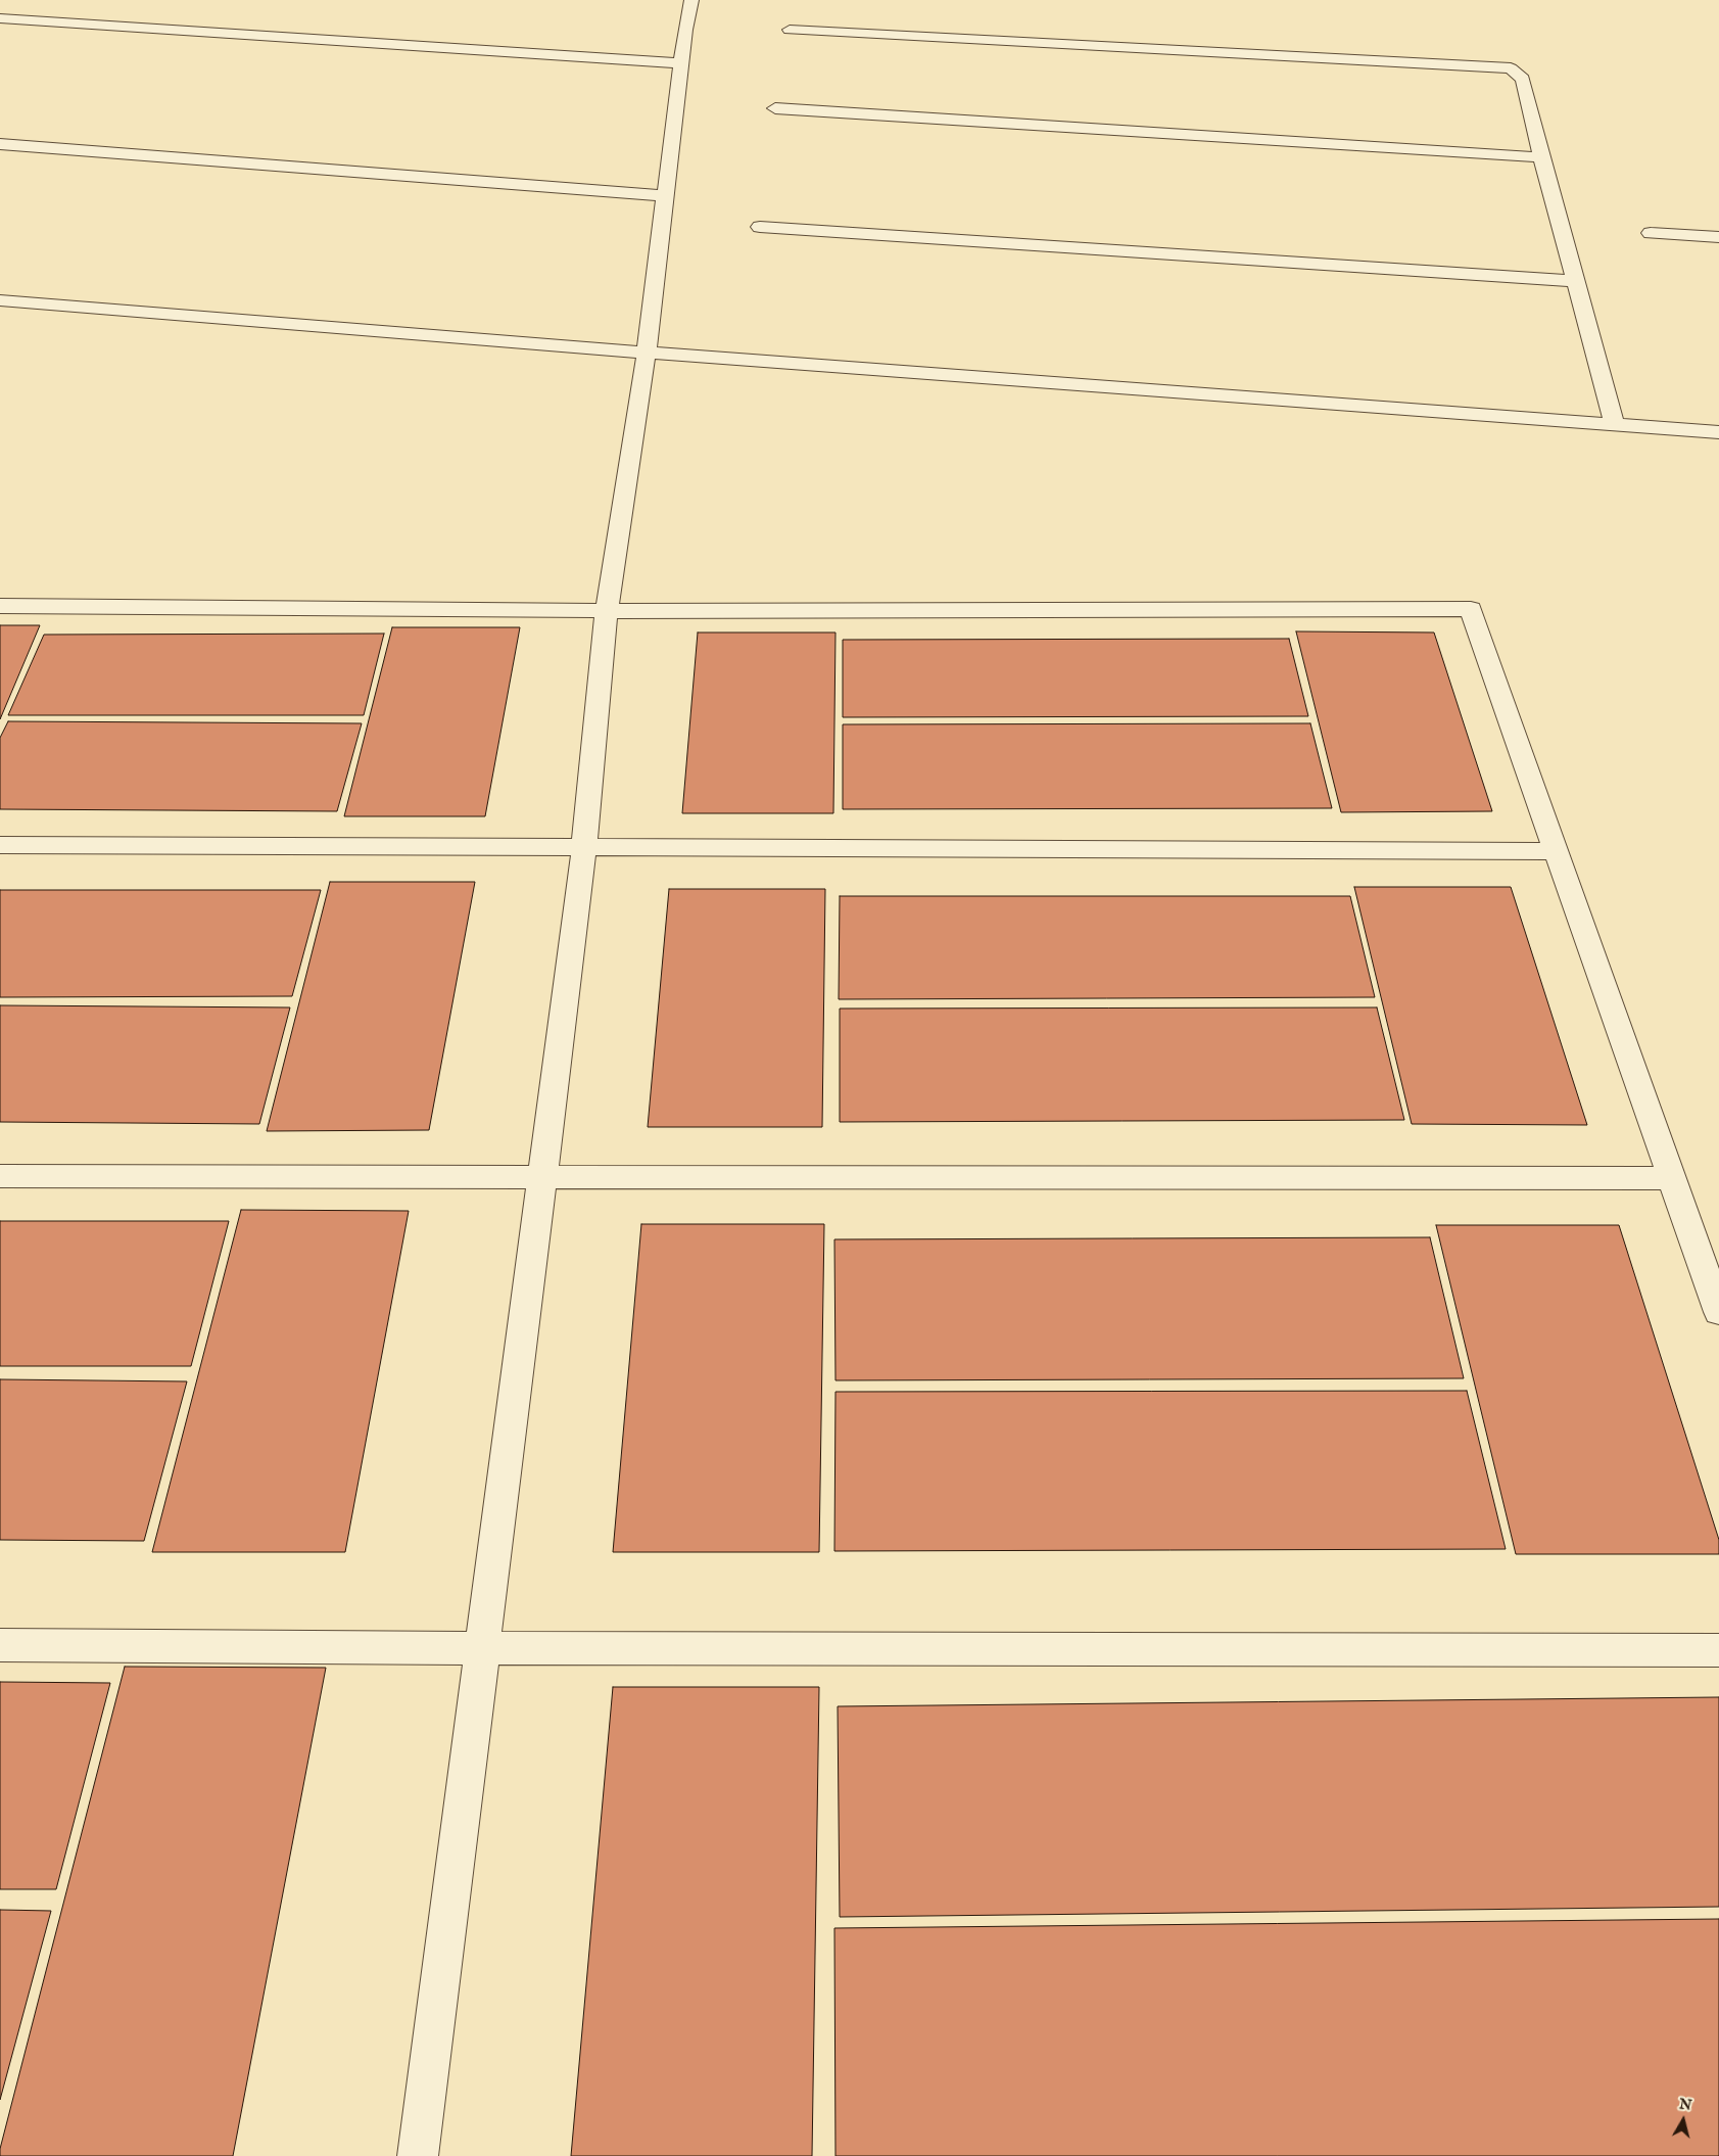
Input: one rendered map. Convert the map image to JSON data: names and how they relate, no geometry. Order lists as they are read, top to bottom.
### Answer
{
  "north": "top"
}
